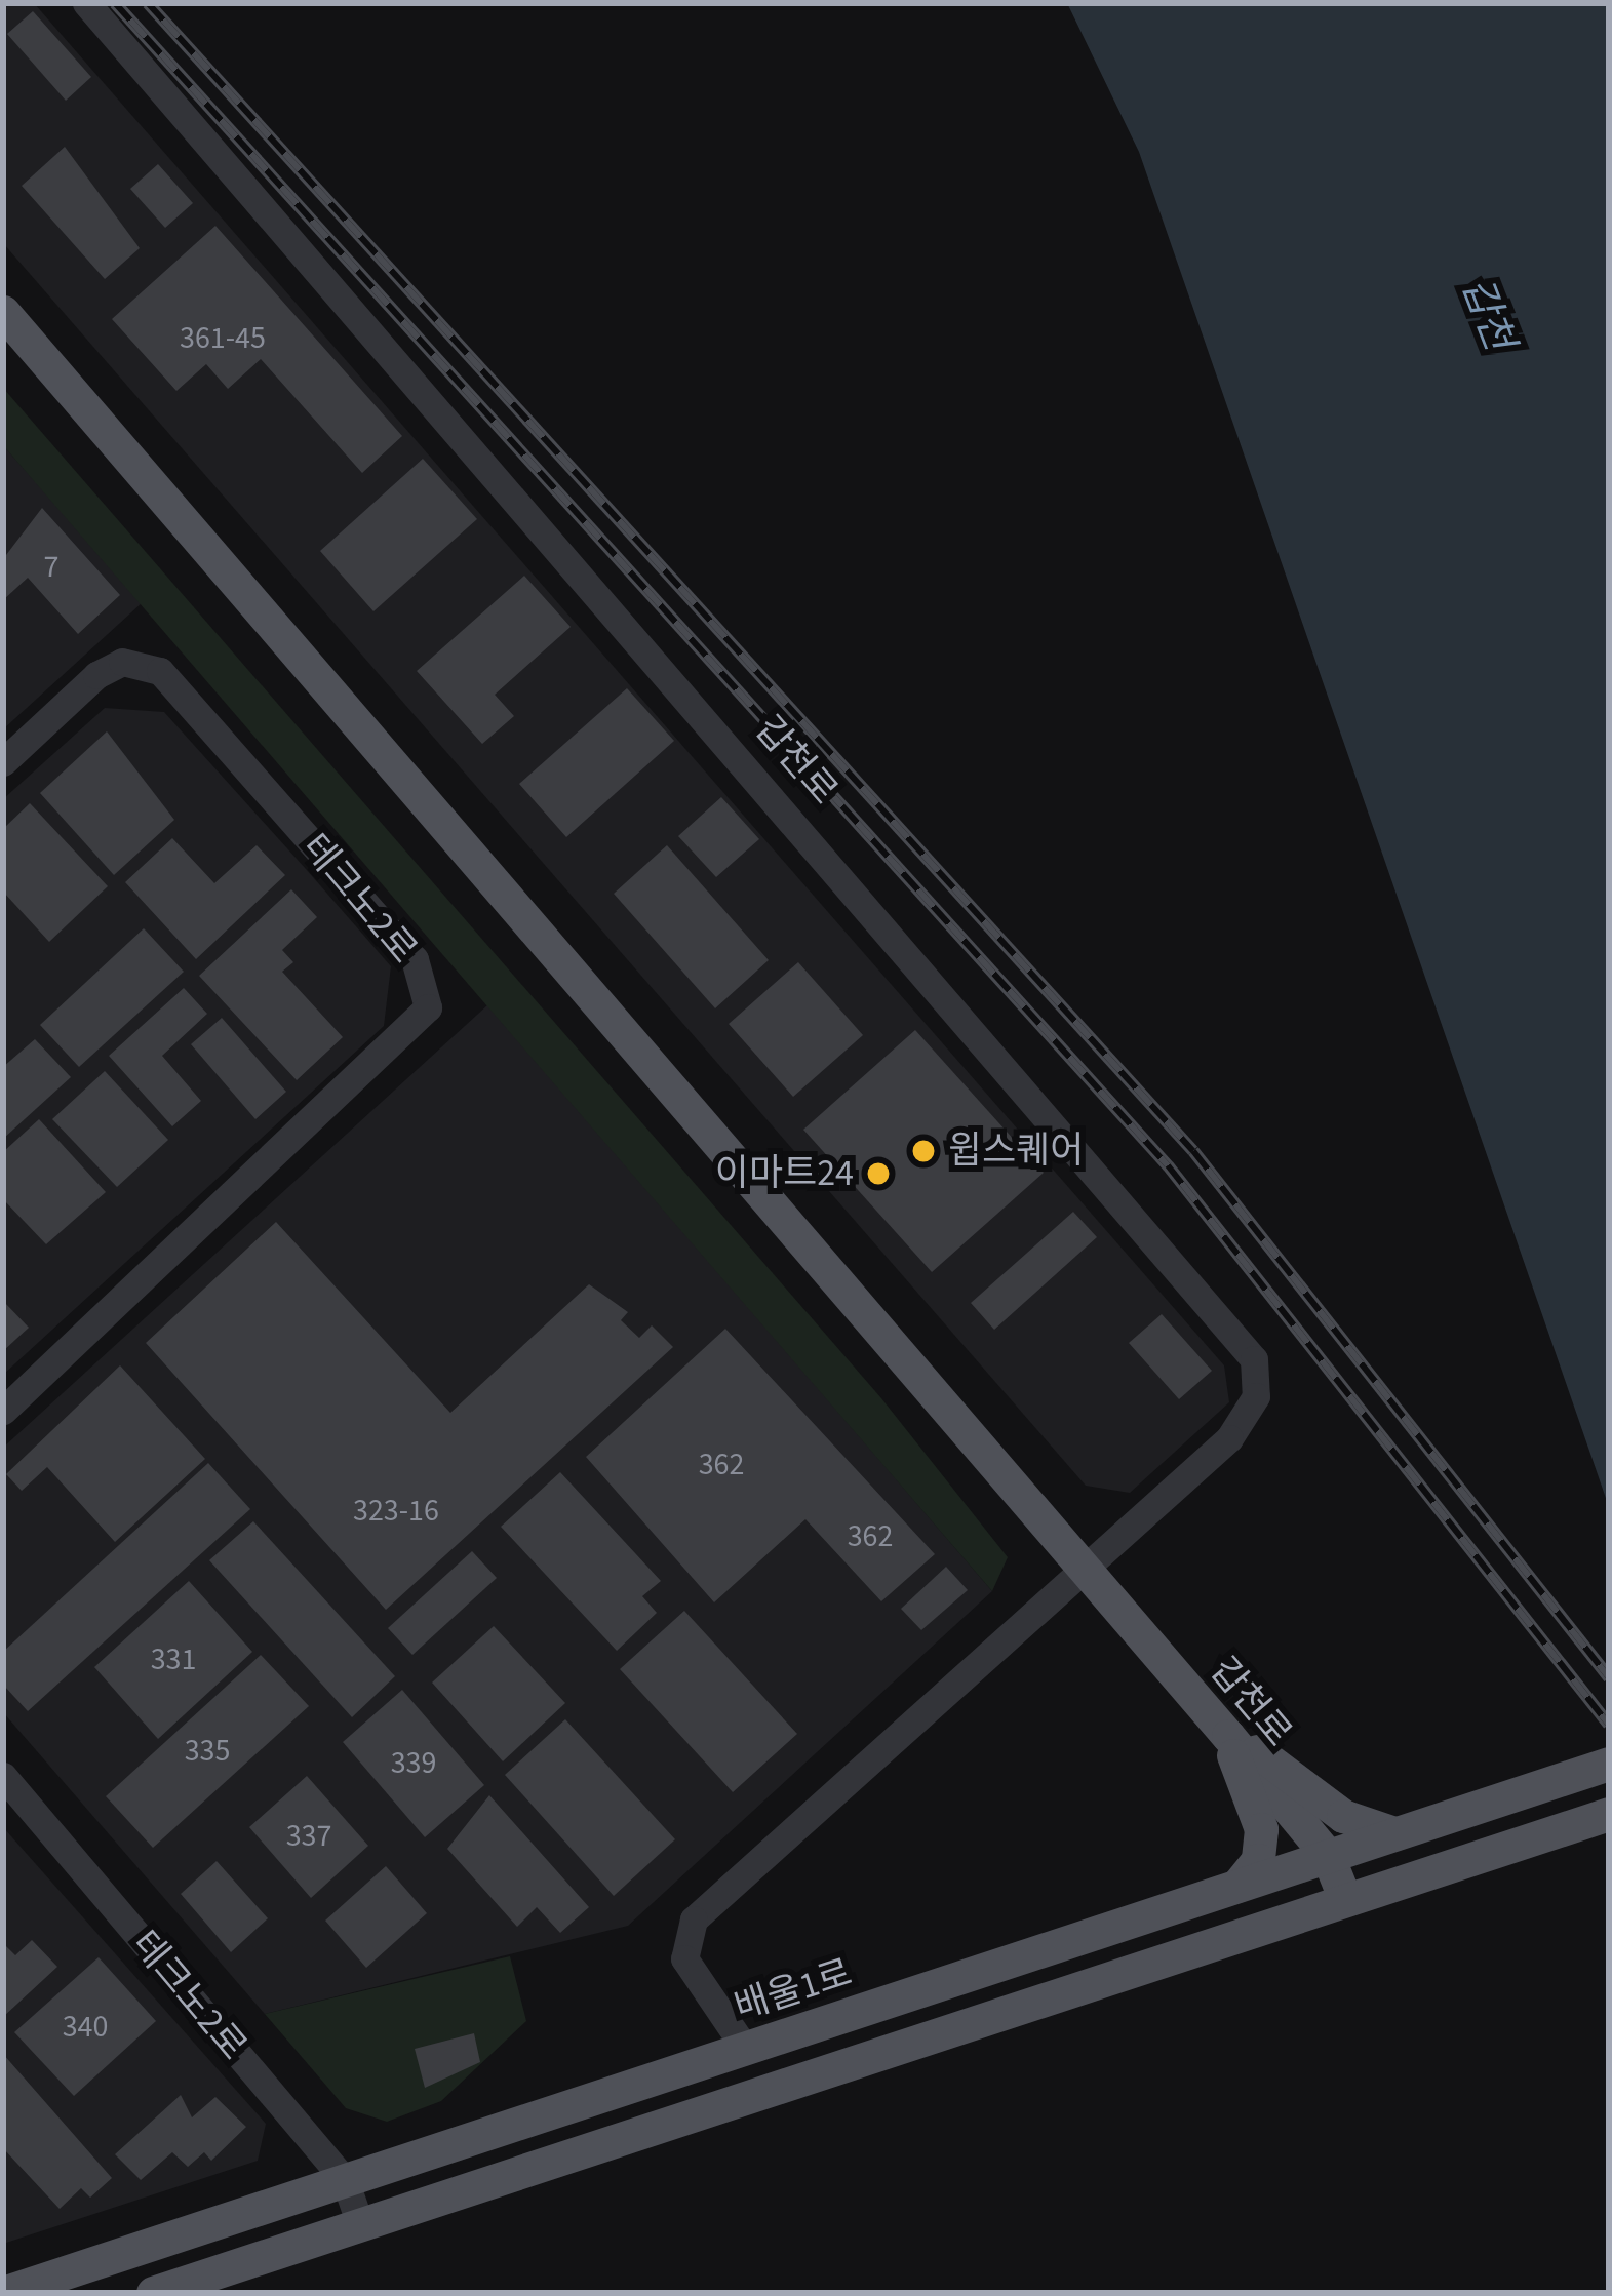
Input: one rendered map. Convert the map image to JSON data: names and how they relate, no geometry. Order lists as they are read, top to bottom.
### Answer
{
  "streets": {
    "main road": ["갑천로", "배울1로"],
    "street": ["테크노2로"]
  },
  "crossings": [
    ["갑천로", "배울1로"],
    ["테크노2로", "배울1로"]
  ],
  "water": ["갑천"],
  "places": ["윕스퀘어", "이마트24"],
  "house_numbers": [
    "361-45",
    "7",
    "362",
    "323-16",
    "362",
    "331",
    "335",
    "339",
    "337",
    "340"
  ]
}
